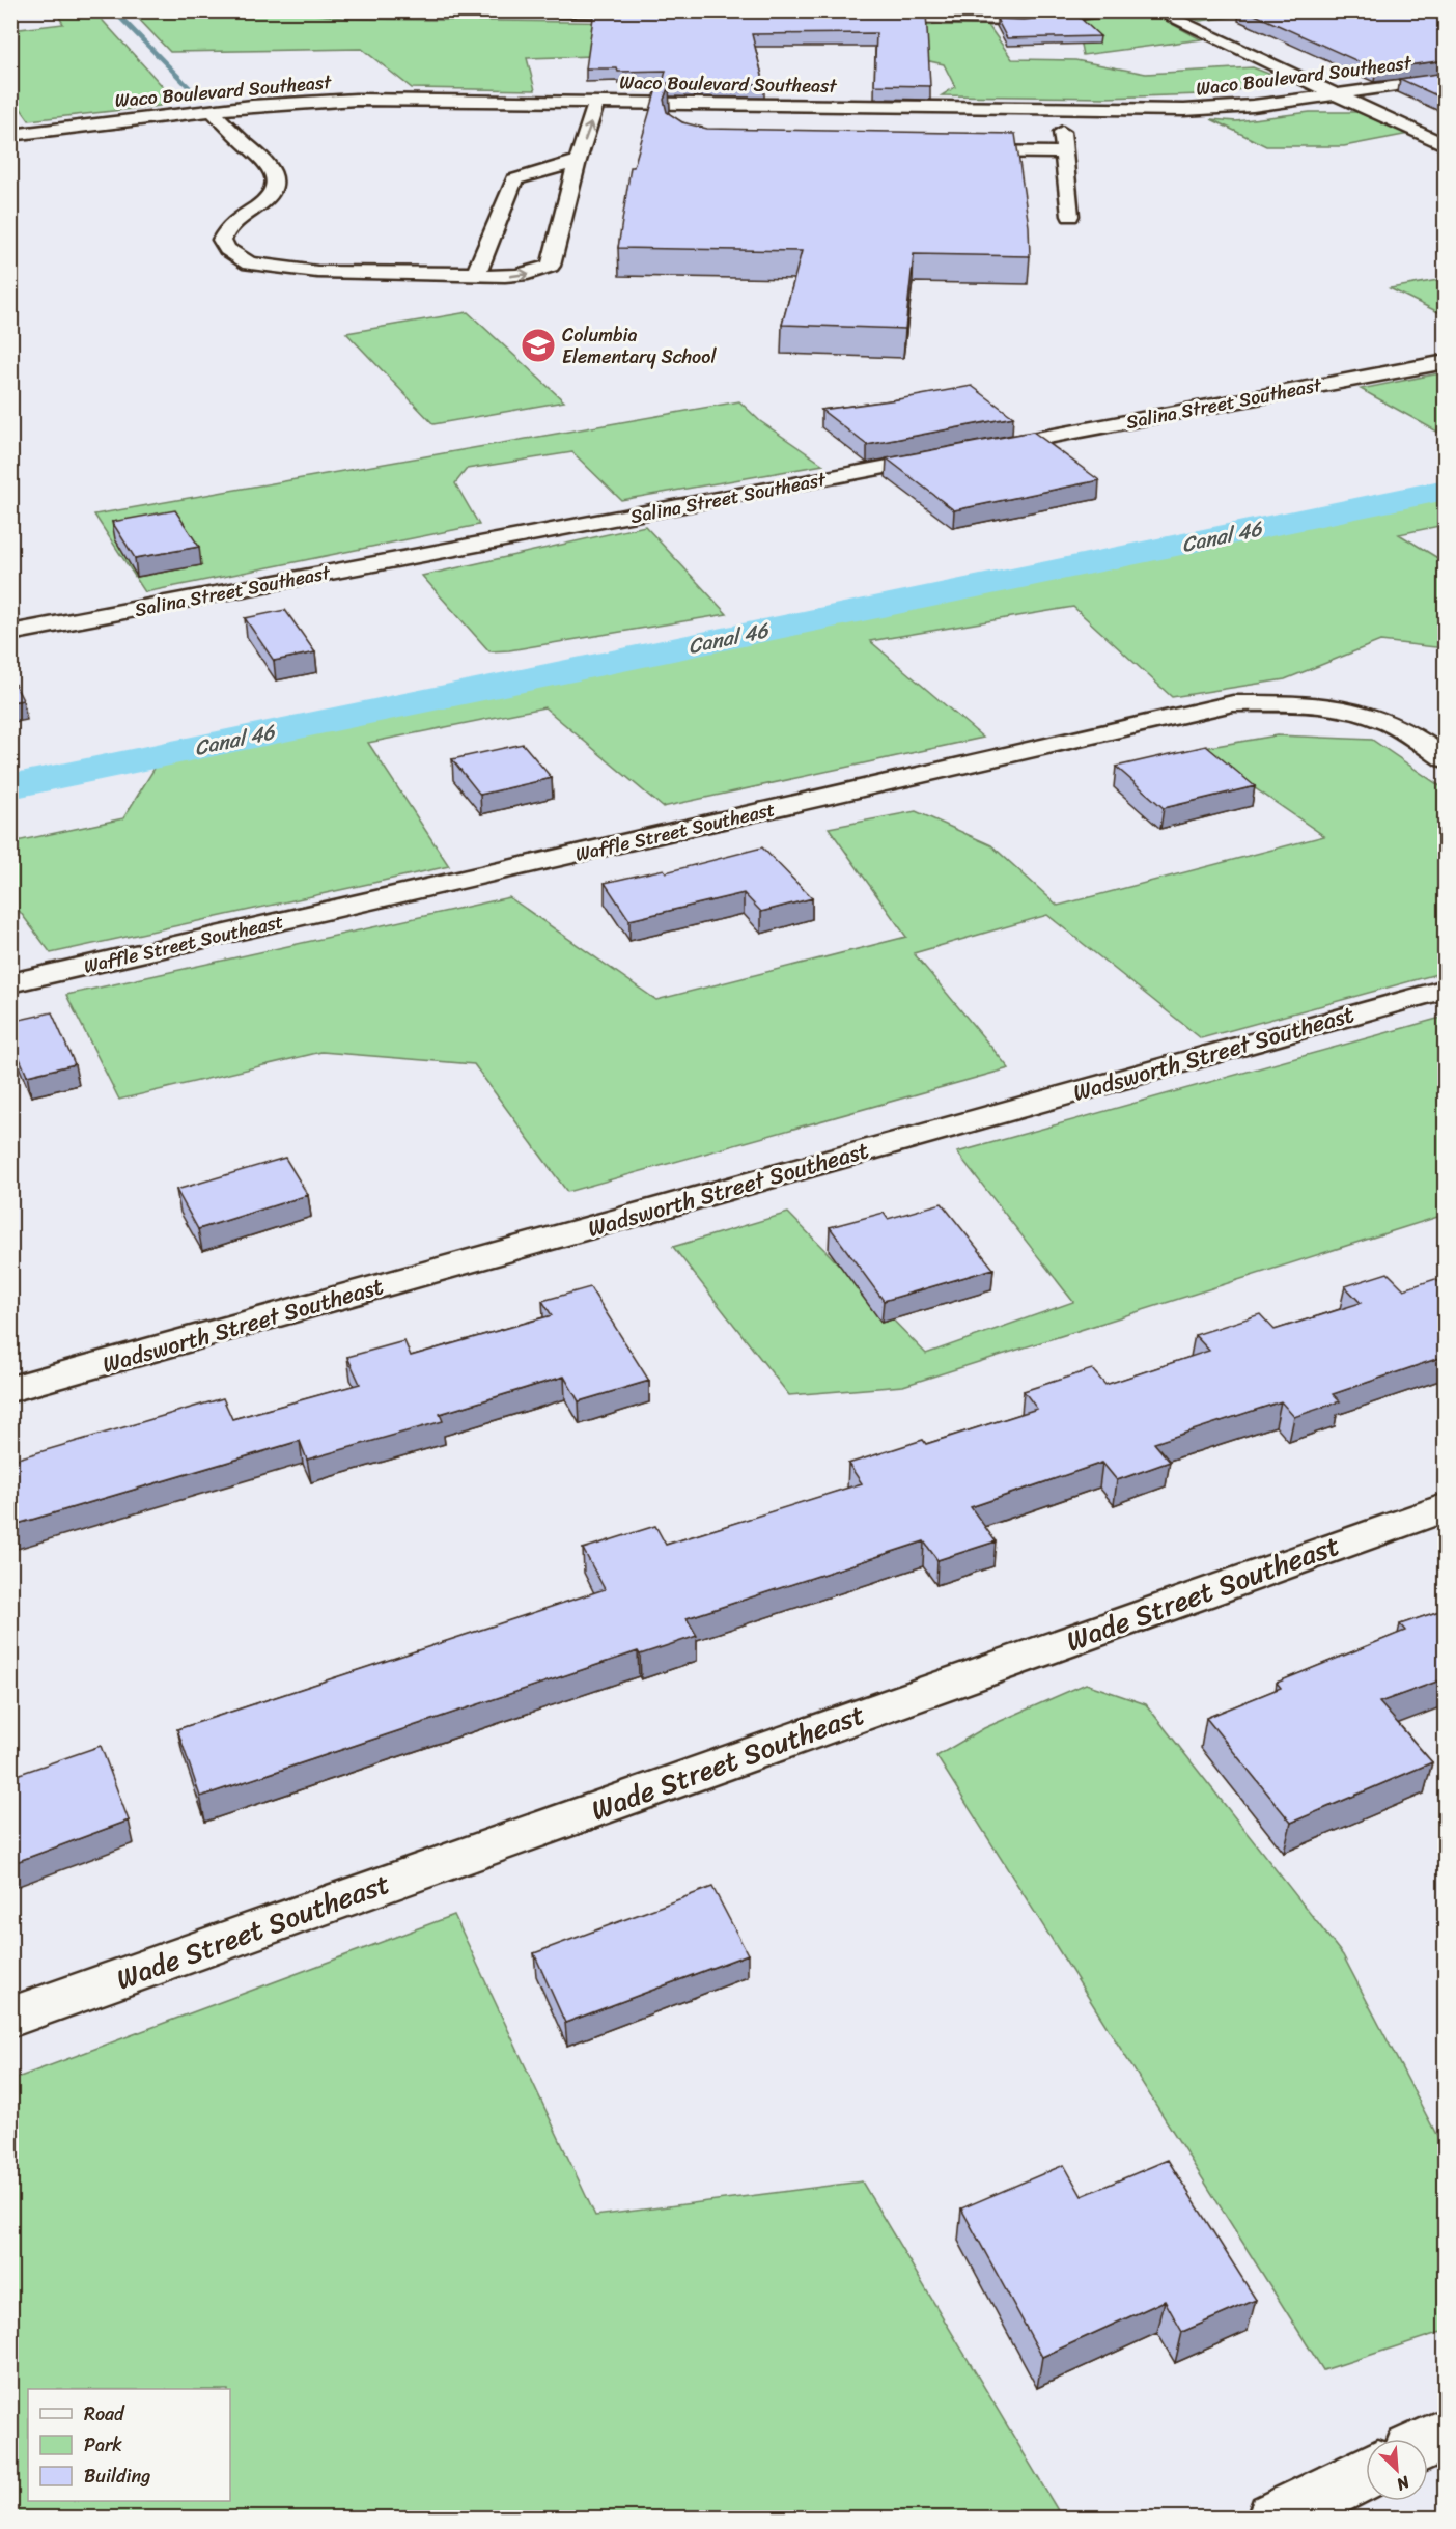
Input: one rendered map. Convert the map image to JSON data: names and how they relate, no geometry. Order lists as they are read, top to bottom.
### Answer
{
  "streets": {
    "street": [
      "Waco Boulevard Southeast",
      "Salina Street Southeast",
      "Waffle Street Southeast",
      "Wadsworth Street Southeast",
      "Wade Street Southeast"
    ]
  },
  "water": ["Canal 46"],
  "places": {
    "school or university": ["Columbia Elementary School"]
  },
  "legend": ["Road", "Park", "Building"],
  "north": "bottom right"
}
